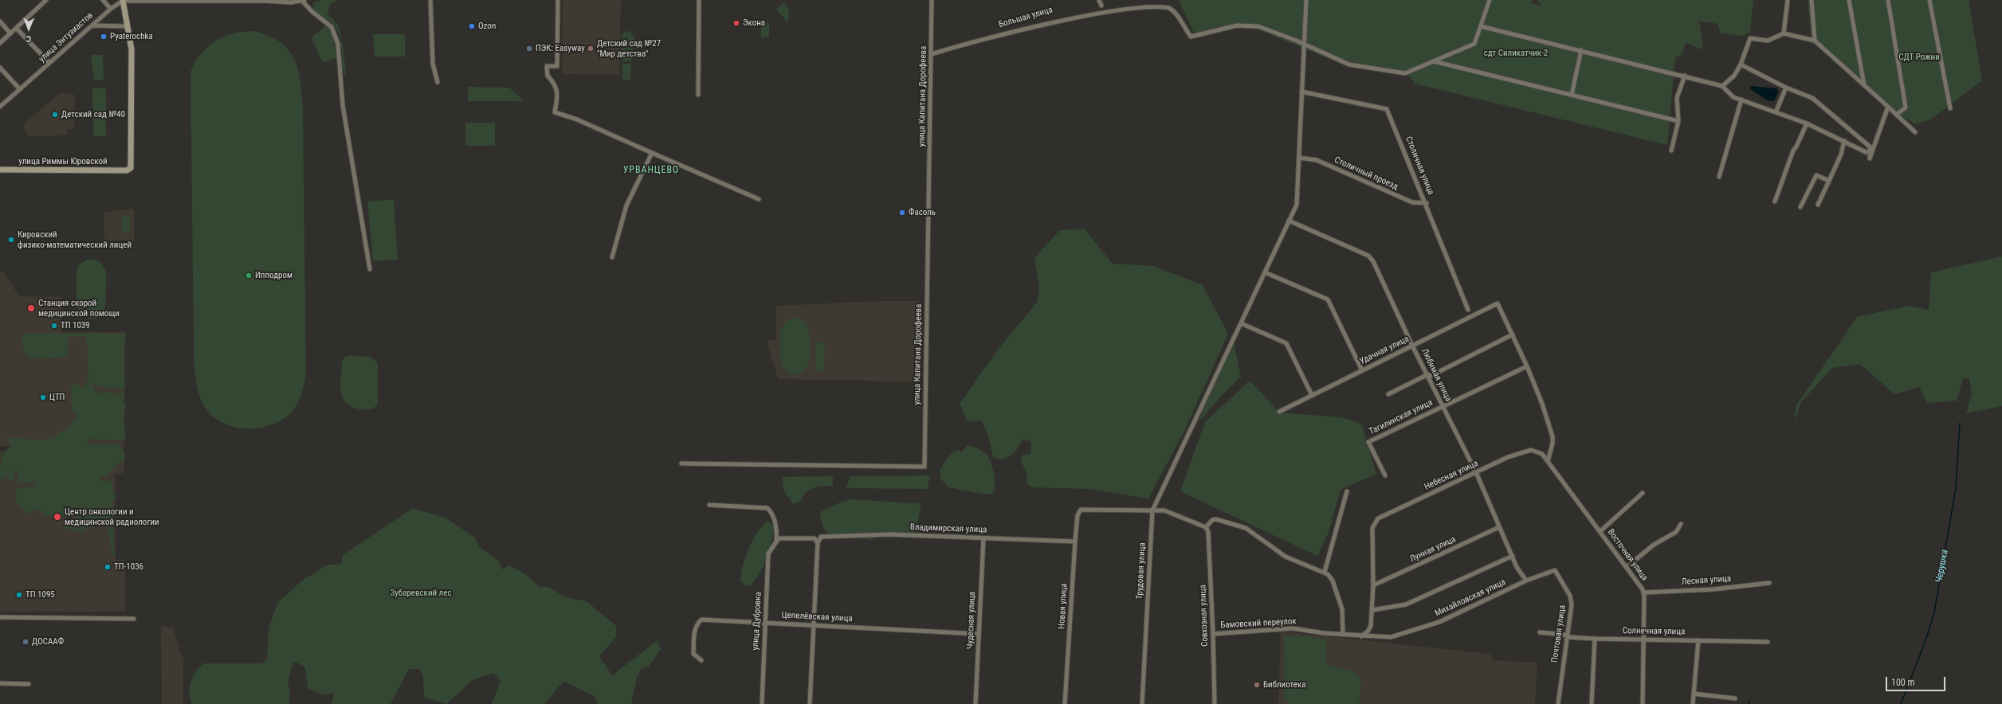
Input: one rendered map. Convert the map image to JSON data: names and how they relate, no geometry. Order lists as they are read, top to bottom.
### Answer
{
  "streets": {
    "main road": ["улица Риммы Юровской"],
    "street": [
      "Большая улица",
      "улица Энтузиастов",
      "улица Капитана Дорофеева",
      "Столичная улица",
      "Столичный проезд",
      "Удачная улица",
      "Любимая улица",
      "Тагилинская улица",
      "Небесная улица",
      "Владимирская улица",
      "Лунная улица",
      "Восточная улица",
      "Трудовая улица",
      "Лесная улица",
      "Михайловская улица",
      "Новая улица",
      "Совхозная улица",
      "Цепелёвская улица",
      "Чудесная улица",
      "улица Дубровка",
      "Бамовский переулок",
      "Солнечная улица",
      "Почтовая улица"
    ]
  },
  "crossings": [
    ["Большая улица", "улица Капитана Дорофеева"],
    ["Столичная улица", "Столичный проезд"],
    ["Удачная улица", "Любимая улица"],
    ["Любимая улица", "Тагилинская улица"],
    ["Любимая улица", "Небесная улица"],
    ["Любимая улица", "Лунная улица"],
    ["Любимая улица", "Михайловская улица"],
    ["Небесная улица", "Лунная улица"],
    ["Небесная улица", "Восточная улица"],
    ["Владимирская улица", "Новая улица"],
    ["Владимирская улица", "Чудесная улица"],
    ["Восточная улица", "Лесная улица"],
    ["Восточная улица", "Солнечная улица"],
    ["Трудовая улица", "Новая улица"],
    ["Михайловская улица", "Бамовский переулок"],
    ["Михайловская улица", "Почтовая улица"],
    ["Совхозная улица", "Бамовский переулок"],
    ["Цепелёвская улица", "Чудесная улица"],
    ["Цепелёвская улица", "улица Дубровка"],
    ["Солнечная улица", "Почтовая улица"]
  ],
  "districts": ["УРВАНЦЕВО"],
  "water": ["Черушка"],
  "parks": ["сдт Силикатчик-2", "СДТ Рожни", "Зубаревский лес"],
  "places": [
    "Экона",
    "Ozon",
    "Pyaterochka",
    "ПЭК: Easyway",
    "Детский сад №27 \"Мир детства\"",
    "Детский сад №40",
    "Фасоль",
    "Кировский физико-математический лицей",
    "Ипподром",
    "Станция скорой медицинской помощи",
    "ТП 1039",
    "ЦТП",
    "Центр онкологии и медицинской радиологии",
    "ТП-1036",
    "ТП 1095",
    "ДОСААФ",
    "Библиотека"
  ],
  "scale_bar": "100 m",
  "north": "bottom"
}
